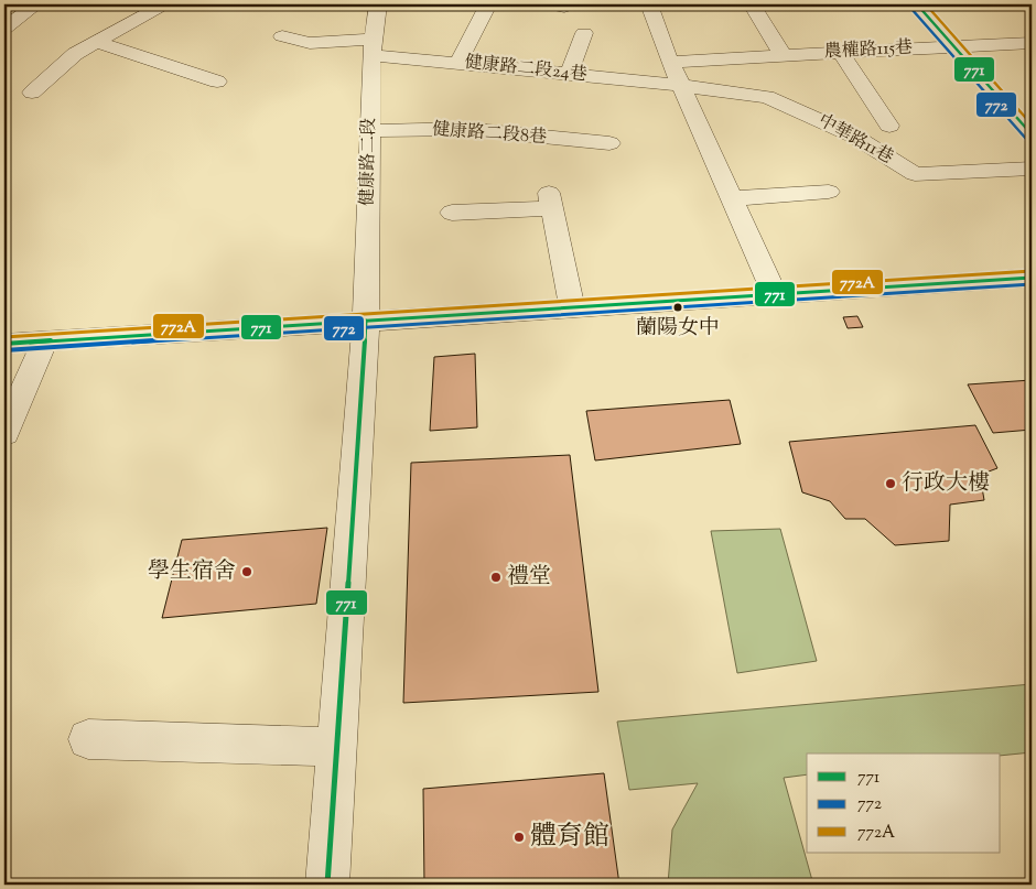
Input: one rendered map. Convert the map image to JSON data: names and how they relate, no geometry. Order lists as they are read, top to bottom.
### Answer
{
  "streets": {
    "street": [
      "農權路115巷",
      "健康路二段24巷",
      "健康路二段8巷",
      "中華路11巷",
      "健康路二段"
    ]
  },
  "crossings": [
    ["健康路二段24巷", "中華路11巷"],
    ["健康路二段24巷", "健康路二段"],
    ["健康路二段8巷", "健康路二段"]
  ],
  "places": [
    "蘭陽女中",
    "行政大樓",
    "學生宿舍",
    "禮堂",
    "體育館"
  ],
  "lines": ["transit line 771", "transit line 772A", "transit line 772"],
  "legend": ["771", "772", "772A"]
}
